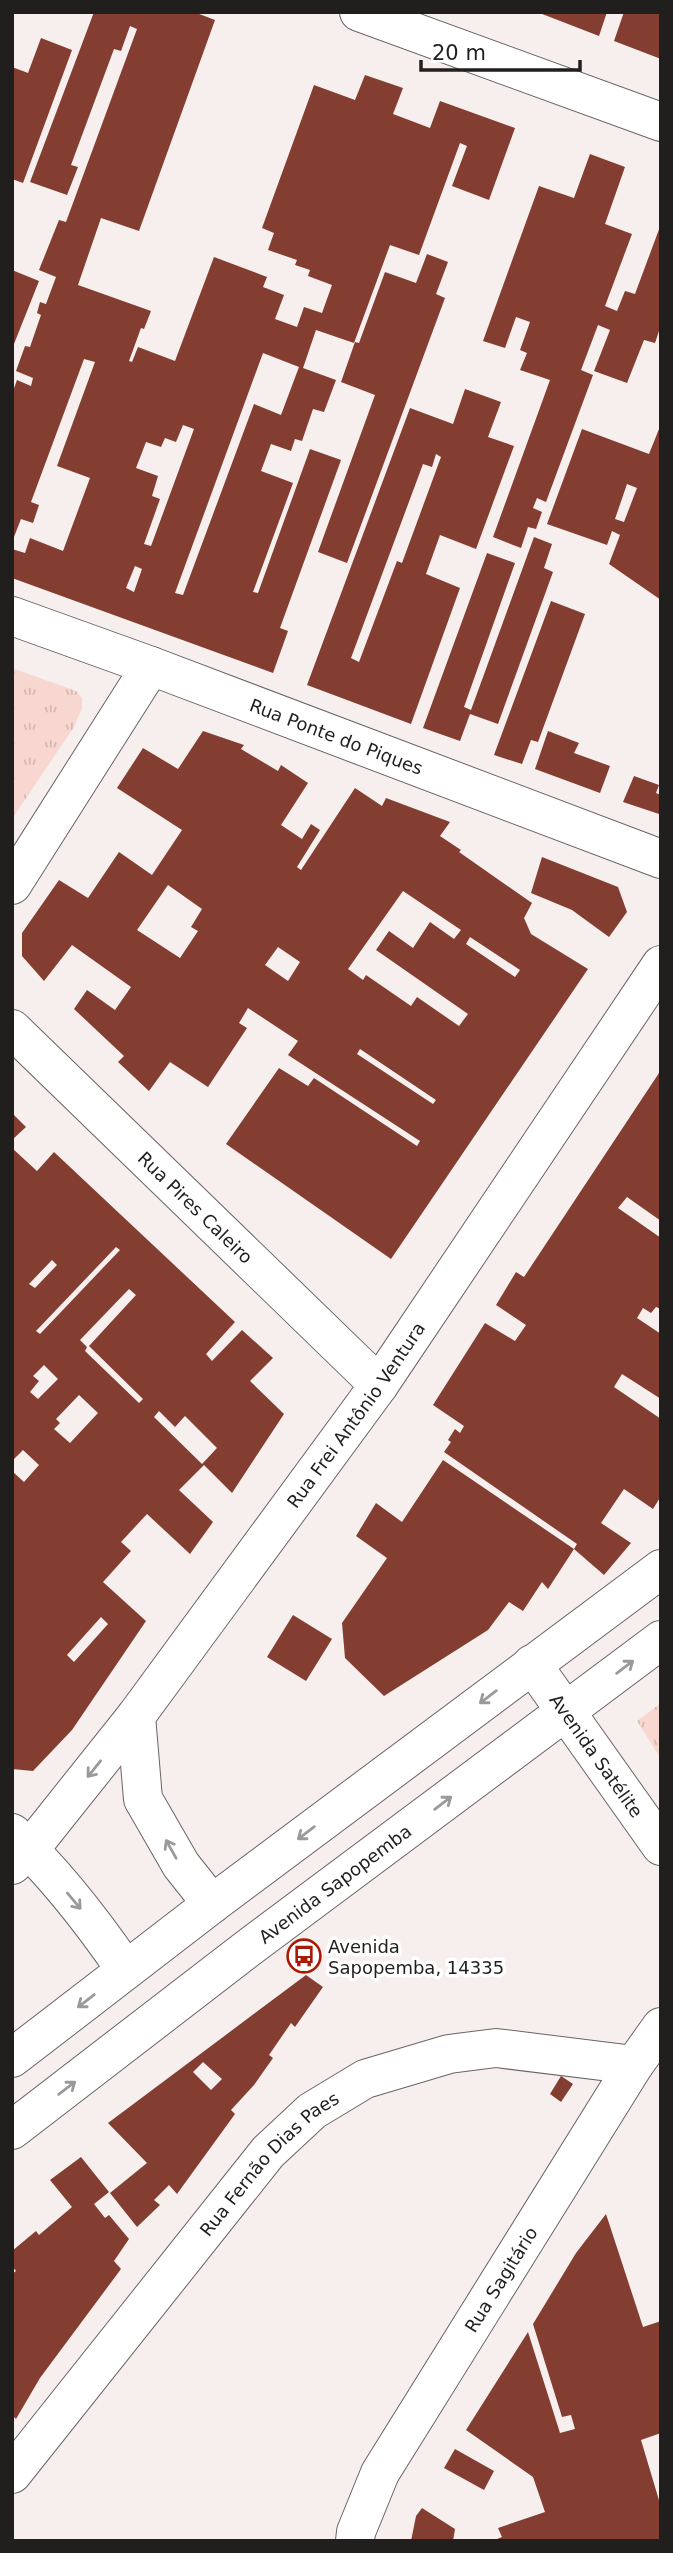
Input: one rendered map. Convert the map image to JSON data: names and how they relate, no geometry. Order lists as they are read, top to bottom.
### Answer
{
  "streets": {
    "street": [
      "Rua Ponte do Piques",
      "Rua Pires Caleiro",
      "Rua Frei Antônio Ventura",
      "Avenida Satélite",
      "Avenida Sapopemba",
      "Rua Fernão Dias Paes",
      "Rua Sagitário"
    ]
  },
  "crossings": [
    ["Rua Pires Caleiro", "Rua Frei Antônio Ventura"],
    ["Avenida Satélite", "Avenida Sapopemba"],
    ["Rua Fernão Dias Paes", "Rua Sagitário"]
  ],
  "places": {
    "bus stop": ["Avenida Sapopemba, 14335"]
  },
  "scale_bar": "20 m"
}
